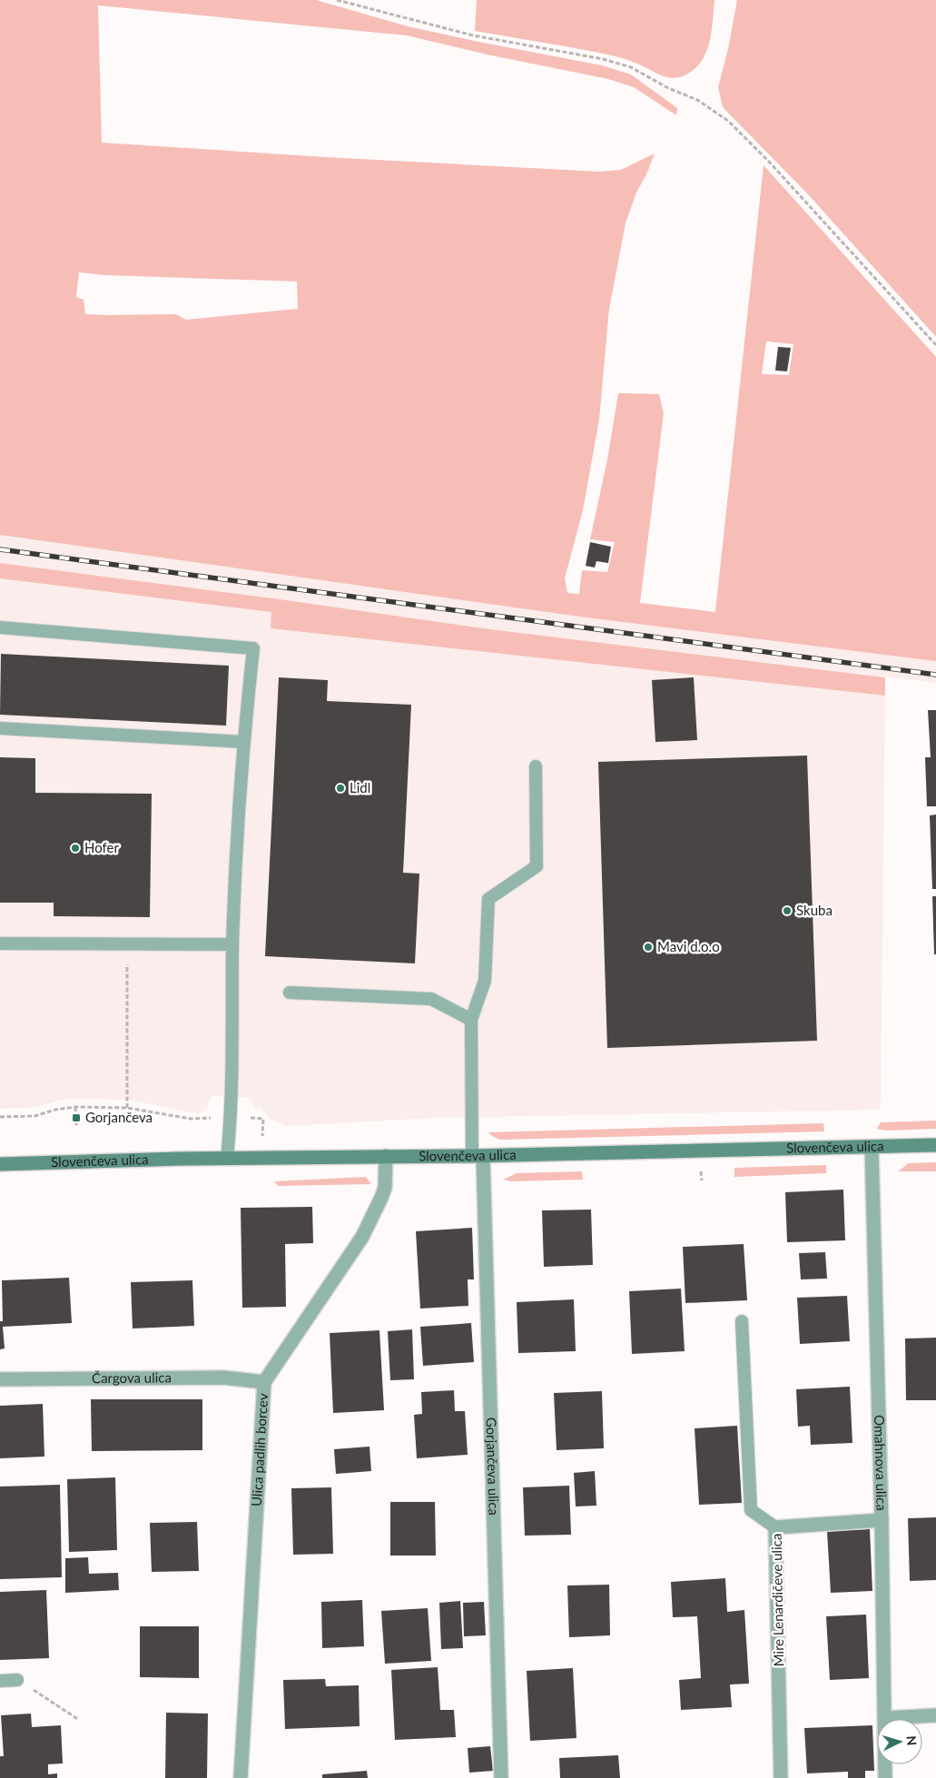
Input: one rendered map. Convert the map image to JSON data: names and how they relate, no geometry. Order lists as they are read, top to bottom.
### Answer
{
  "streets": {
    "street": [
      "Slovenčeva ulica",
      "Čargova ulica",
      "Ulica padlih borcev",
      "Omahnova ulica",
      "Gorjančeva ulica",
      "Mire Lenardičeve ulica"
    ]
  },
  "crossings": [
    ["Slovenčeva ulica", "Ulica padlih borcev"],
    ["Slovenčeva ulica", "Omahnova ulica"],
    ["Slovenčeva ulica", "Gorjančeva ulica"],
    ["Čargova ulica", "Ulica padlih borcev"],
    ["Omahnova ulica", "Mire Lenardičeve ulica"]
  ],
  "places": {
    "other": [
      "Lidl",
      "Hofer",
      "Skuba",
      "Mavi d.o.o"
    ],
    "transit": ["Gorjančeva"]
  },
  "north": "right"
}
